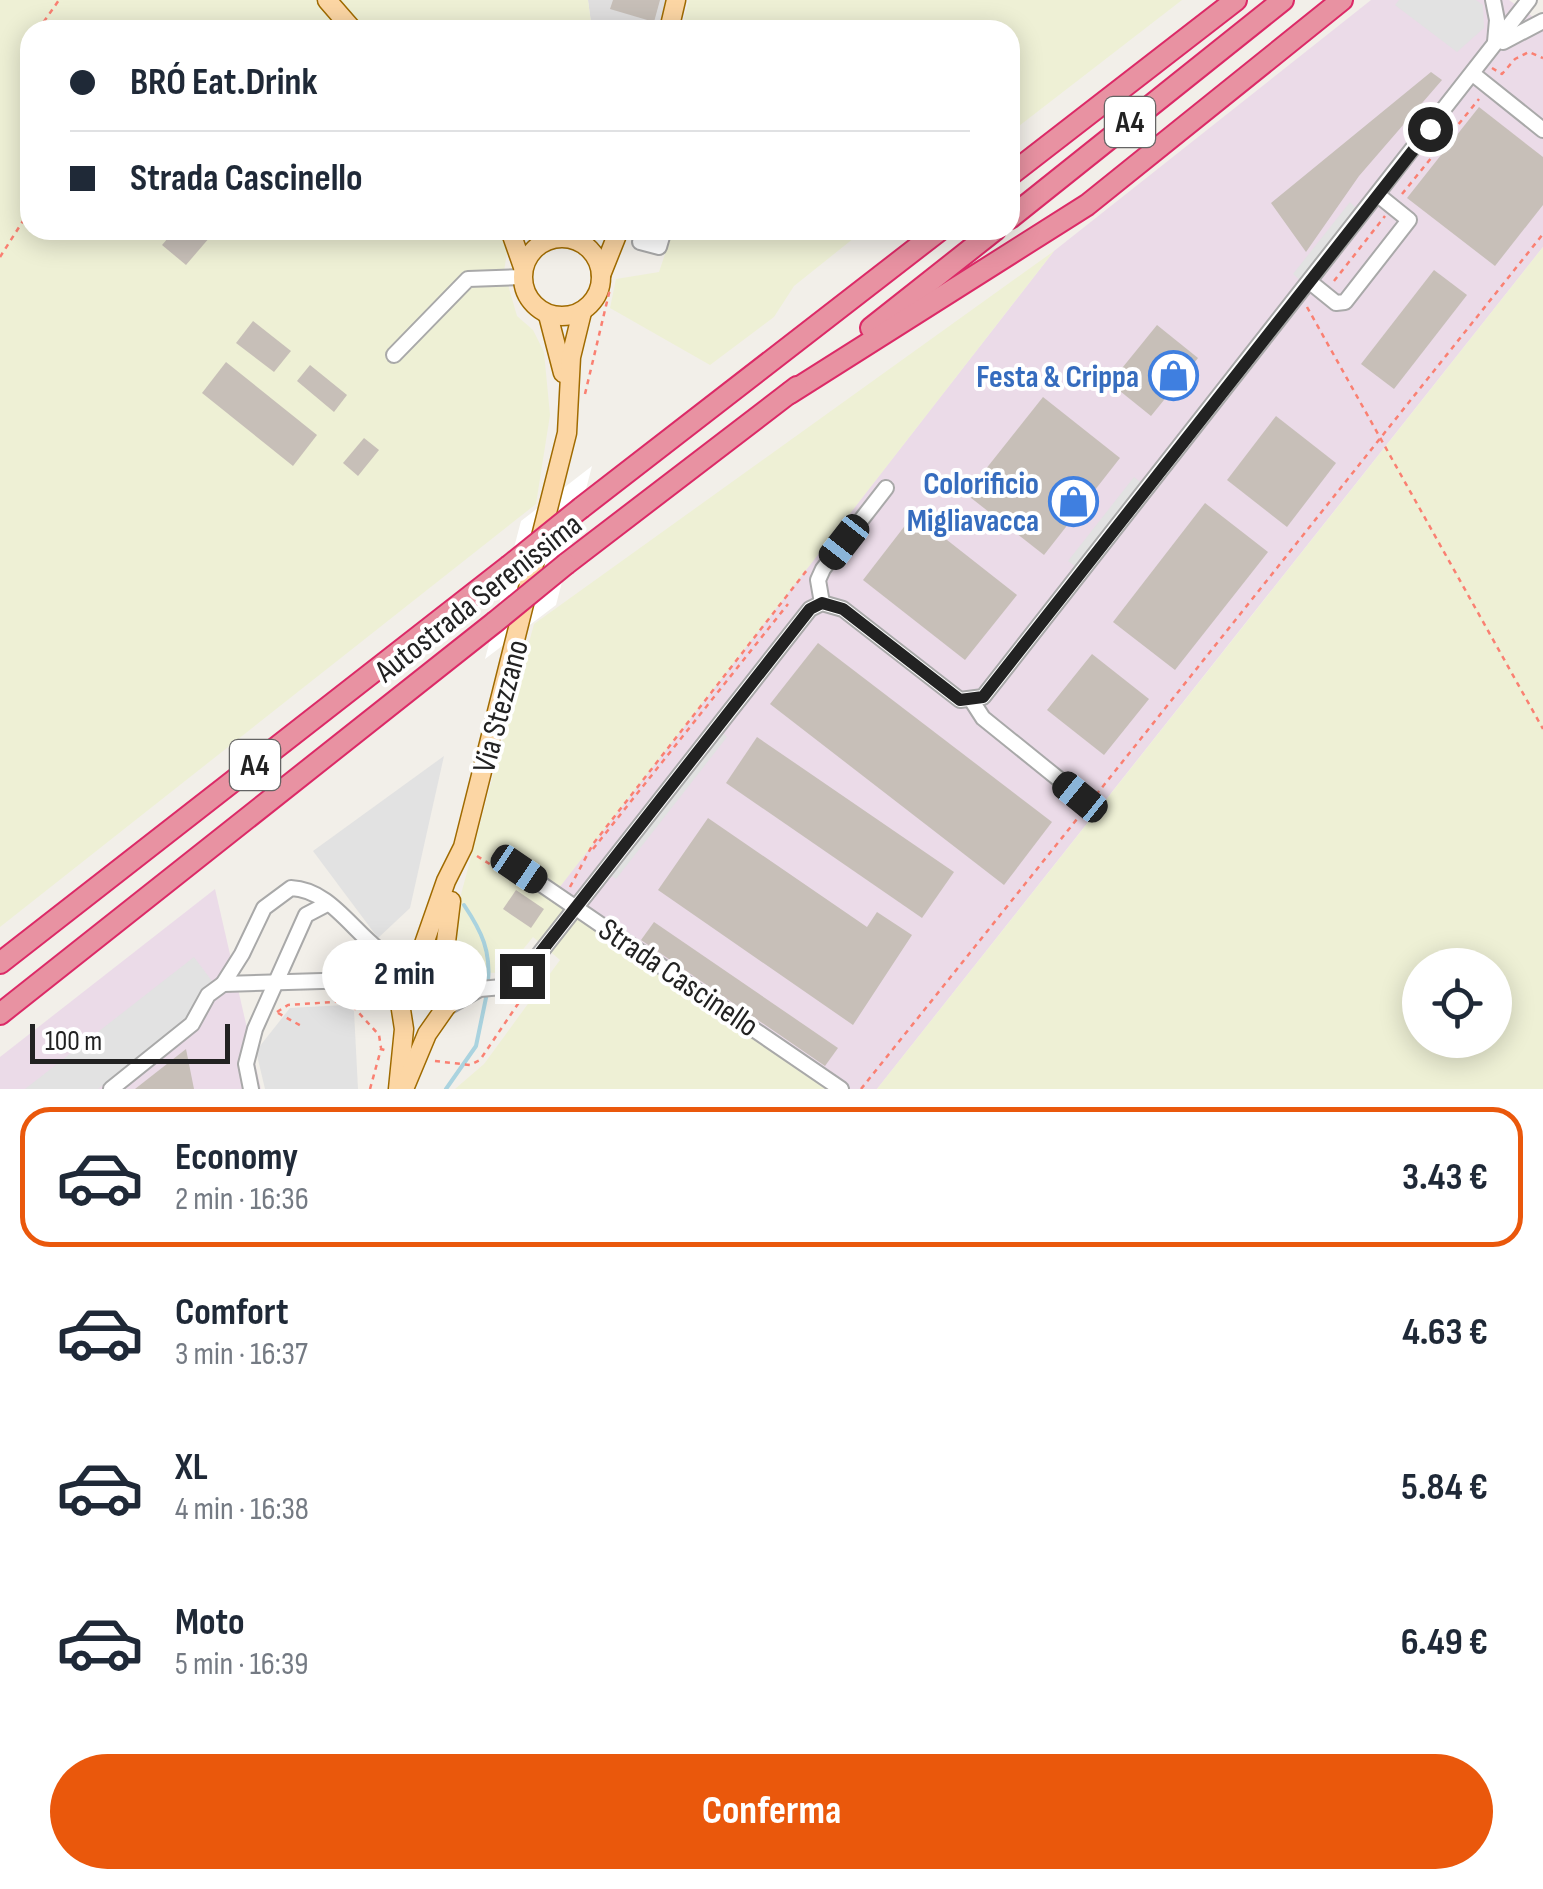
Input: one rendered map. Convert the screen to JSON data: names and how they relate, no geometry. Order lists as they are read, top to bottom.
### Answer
{
  "streets": {
    "highway": ["A4", "Autostrada Serenissima"],
    "main road": ["Via Stezzano"],
    "street": ["Strada Cascinello"]
  },
  "crossings": [
    ["Via Stezzano", "Strada Cascinello"]
  ],
  "places": {
    "shop": ["Festa & Crippa", "Colorificio Migliavacca"]
  },
  "scale_bar": "100 m",
  "page": {
    "banner": ["BRÓ Eat.Drink", "Strada Cascinello"],
    "bubble": "2 min",
    "scale": "100 m",
    "list": [
      {
        "name": "Economy",
        "note": "2 min · 16:36",
        "value": "3.43 €"
      },
      {
        "name": "Comfort",
        "note": "3 min · 16:37",
        "value": "4.63 €"
      },
      {
        "name": "XL",
        "note": "4 min · 16:38",
        "value": "5.84 €"
      },
      {
        "name": "Moto",
        "note": "5 min · 16:39",
        "value": "6.49 €"
      }
    ],
    "buttons": "Conferma"
  }
}
